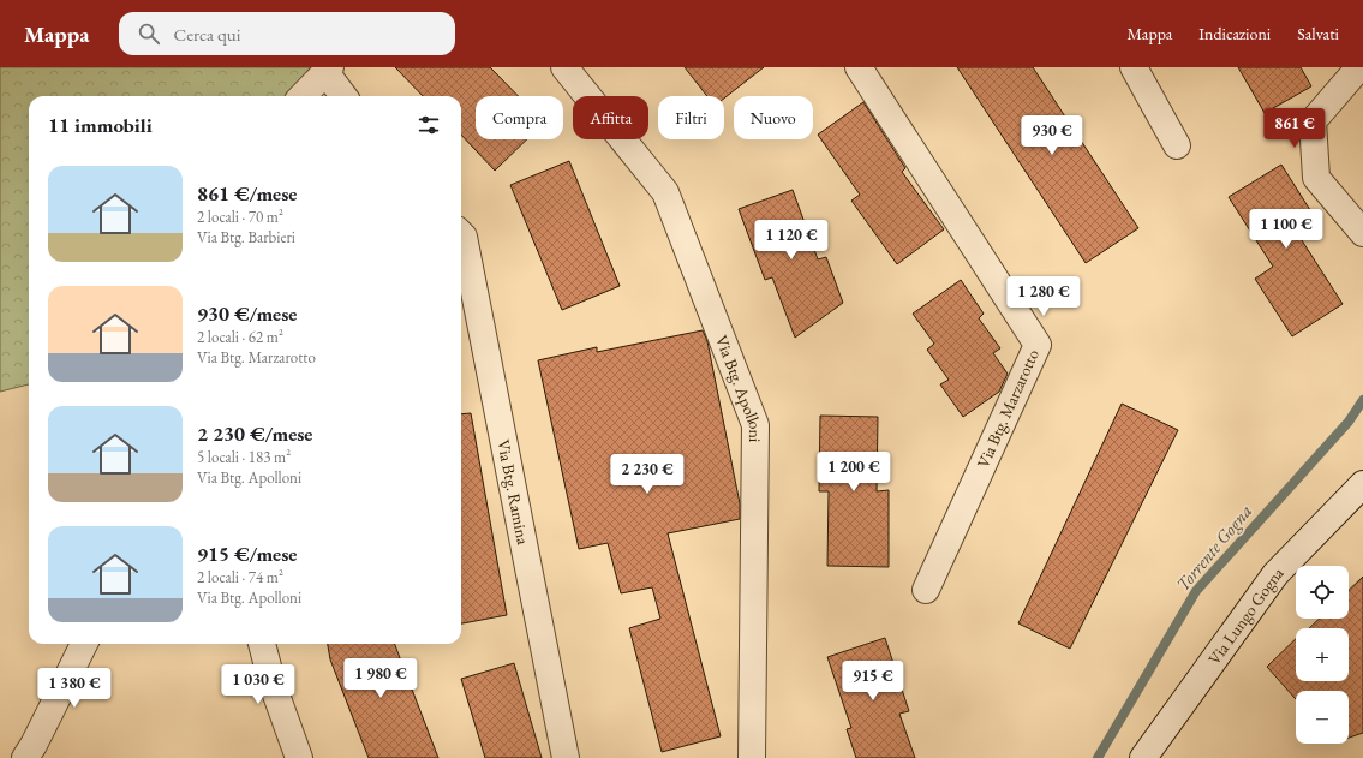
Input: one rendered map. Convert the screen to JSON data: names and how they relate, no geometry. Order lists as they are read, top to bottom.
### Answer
{
  "streets": {
    "street": [
      "Via Btg. Apolloni",
      "Via Btg. Marzarotto",
      "Via Btg. Ramina",
      "Via Lungo Gogna"
    ]
  },
  "water": ["Torrente Gogna"],
  "page": {
    "header": "Mappa",
    "search": "Cerca qui",
    "nav": ["Mappa", "Indicazioni", "Salvati"],
    "chip": [
      "Compra",
      "Affitta",
      "Filtri",
      "Nuovo"
    ],
    "heading": "11 immobili",
    "price": [
      "861 €",
      "930 €",
      "1 100 €",
      "1 120 €",
      "1 280 €",
      "1 200 €",
      "2 230 €",
      "1 980 €",
      "915 €",
      "1 030 €",
      "1 380 €"
    ],
    "list": [
      {
        "name": "861 €/mese",
        "note": "2 locali · 70 m² · Via Btg. Barbieri"
      },
      {
        "name": "930 €/mese",
        "note": "2 locali · 62 m² · Via Btg. Marzarotto"
      },
      {
        "name": "2 230 €/mese",
        "note": "5 locali · 183 m² · Via Btg. Apolloni"
      },
      {
        "name": "915 €/mese",
        "note": "2 locali · 74 m² · Via Btg. Apolloni"
      }
    ],
    "map_buttons": ["+", "−"]
  }
}
